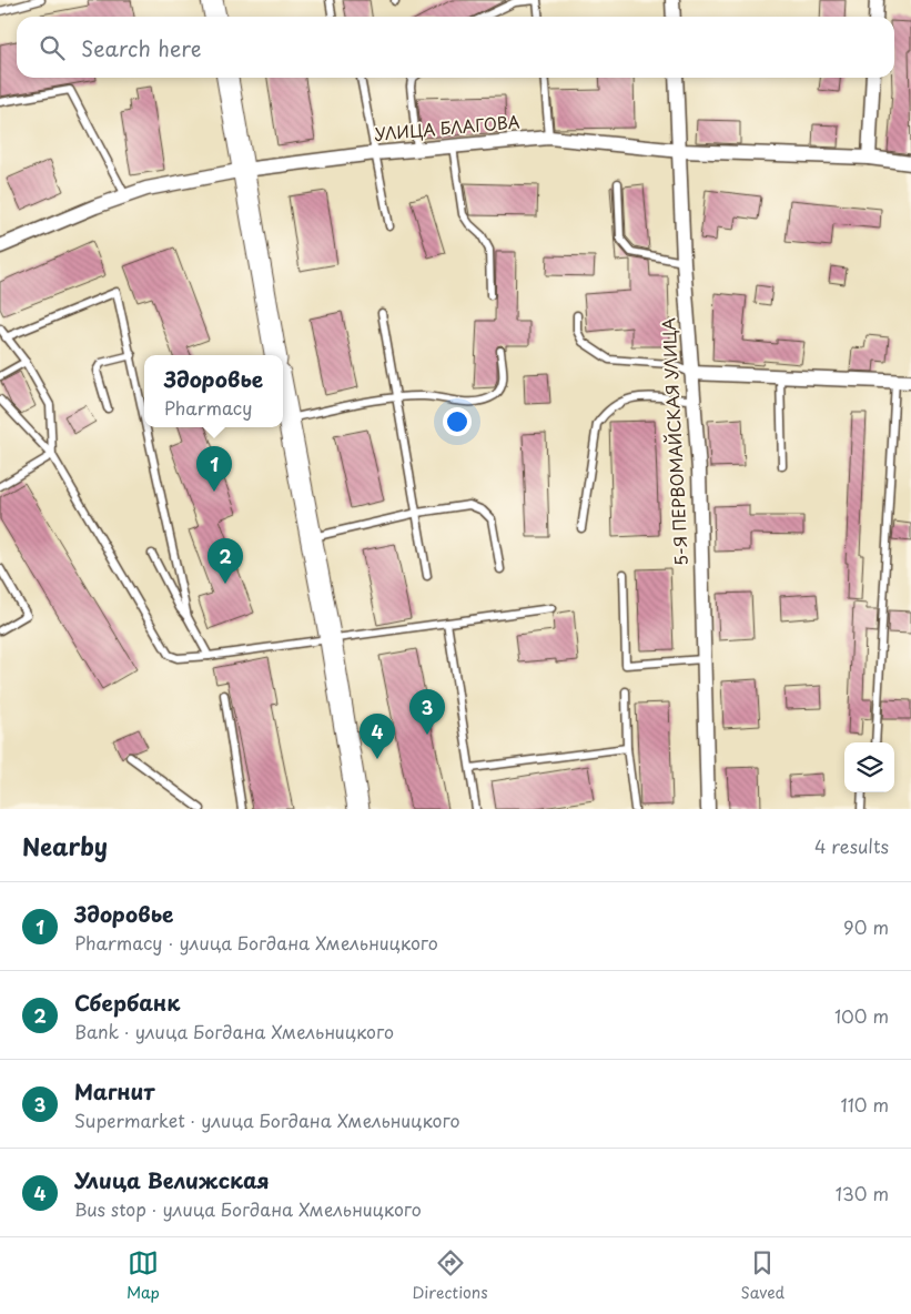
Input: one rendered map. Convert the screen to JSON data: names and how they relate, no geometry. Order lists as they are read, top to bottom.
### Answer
{
  "streets": {
    "street": ["УЛИЦА БЛАГОВА", "5-Я ПЕРВОМАЙСКАЯ УЛИЦА"]
  },
  "crossings": [
    ["УЛИЦА БЛАГОВА", "5-Я ПЕРВОМАЙСКАЯ УЛИЦА"]
  ],
  "page": {
    "search": "Search here",
    "popup": ["Здоровье", "Pharmacy"],
    "pins": [
      "1",
      "2",
      "3",
      "4"
    ],
    "heading": ["Nearby", "4 results"],
    "list": [
      {
        "mark": "1",
        "name": "Здоровье",
        "note": "Pharmacy · улица Богдана Хмельницкого",
        "value": "90 m"
      },
      {
        "mark": "2",
        "name": "Сбербанк",
        "note": "Bank · улица Богдана Хмельницкого",
        "value": "100 m"
      },
      {
        "mark": "3",
        "name": "Магнит",
        "note": "Supermarket · улица Богдана Хмельницкого",
        "value": "110 m"
      },
      {
        "mark": "4",
        "name": "Улица Велижская",
        "note": "Bus stop · улица Богдана Хмельницкого",
        "value": "130 m"
      }
    ],
    "nav": ["Map", "Directions", "Saved"]
  }
}
